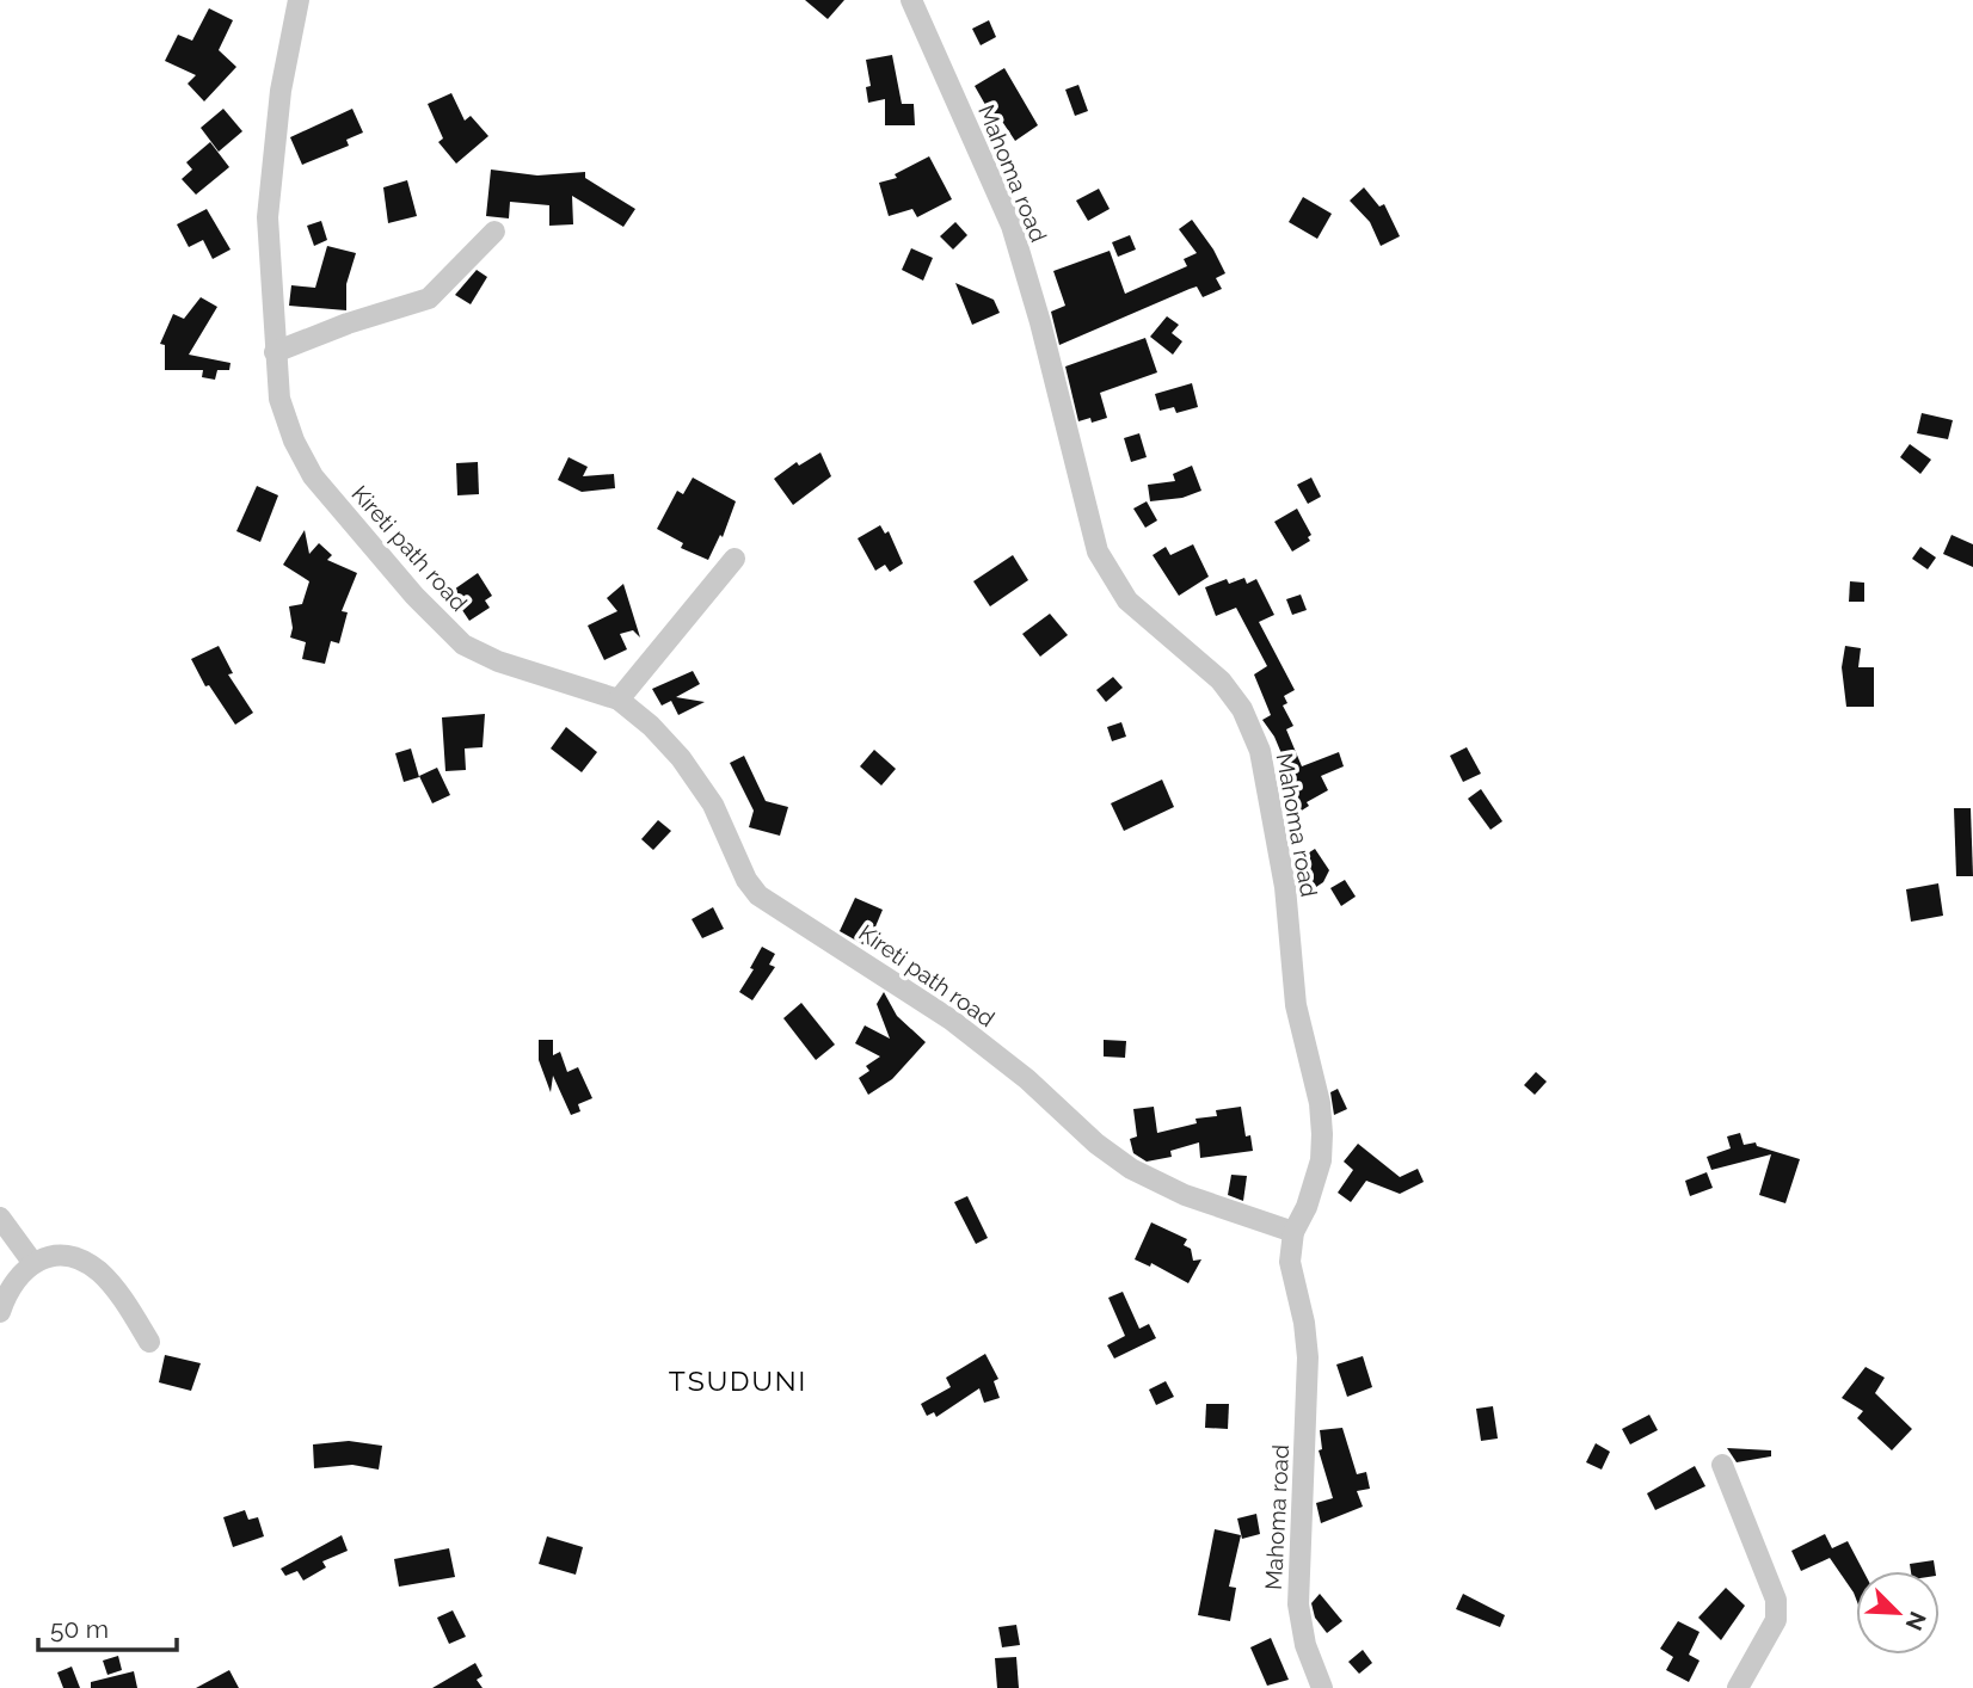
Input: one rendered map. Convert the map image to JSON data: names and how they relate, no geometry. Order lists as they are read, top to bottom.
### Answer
{
  "streets": {
    "street": ["Mahoma road", "Kireti path road"]
  },
  "crossings": [
    ["Mahoma road", "Kireti path road"]
  ],
  "districts": ["TSUDUNI"],
  "scale_bar": "50 m",
  "north": "bottom right"
}
